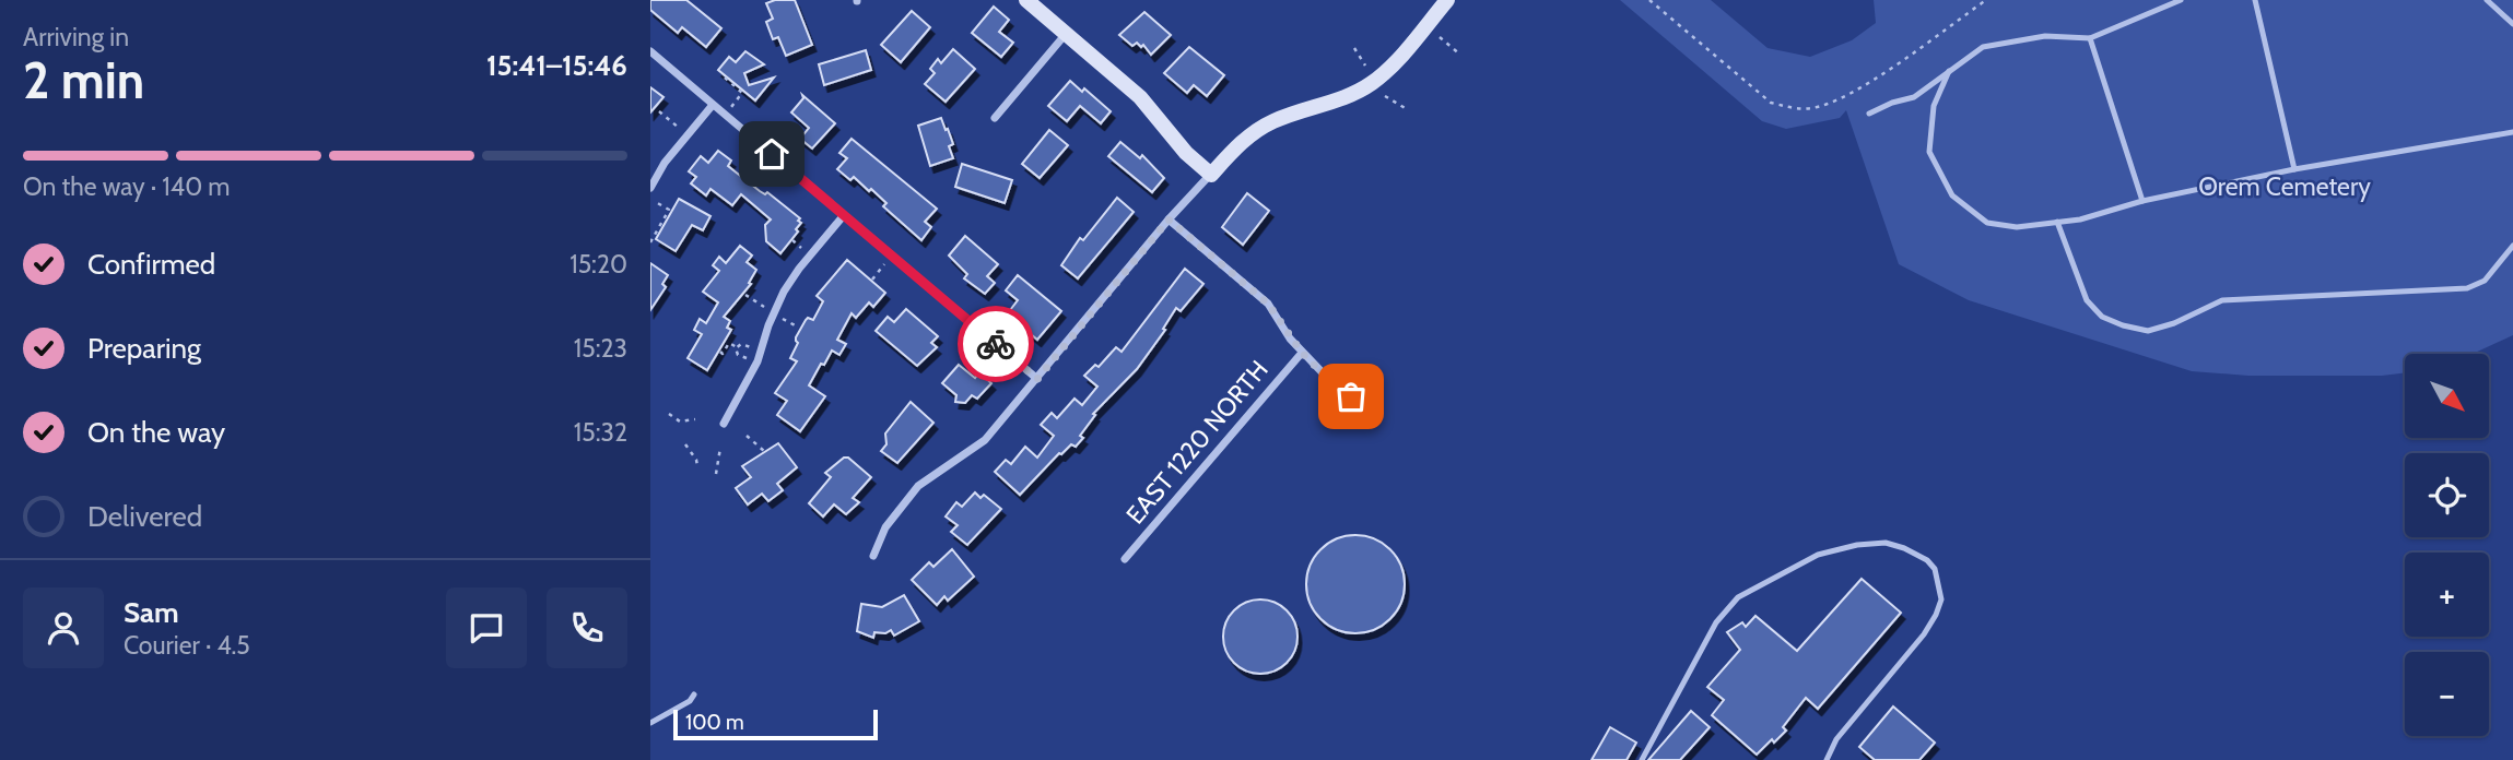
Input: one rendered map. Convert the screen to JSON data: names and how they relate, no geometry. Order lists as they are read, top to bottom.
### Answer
{
  "streets": {
    "street": ["EAST 1220 NORTH"]
  },
  "parks": ["Orem Cemetery"],
  "scale_bar": "100 m",
  "north": "bottom right",
  "page": {
    "heading": ["2 min", "Arriving in", "15:41–15:46"],
    "panel": ["Sam", "Courier · 4.5"],
    "bar": "On the way · 140 m",
    "list": [
      ["Confirmed", "15:20"],
      ["Preparing", "15:23"],
      ["On the way", "15:32"],
      "Delivered"
    ],
    "map_buttons": ["+", "−"],
    "scale": "100 m"
  }
}
